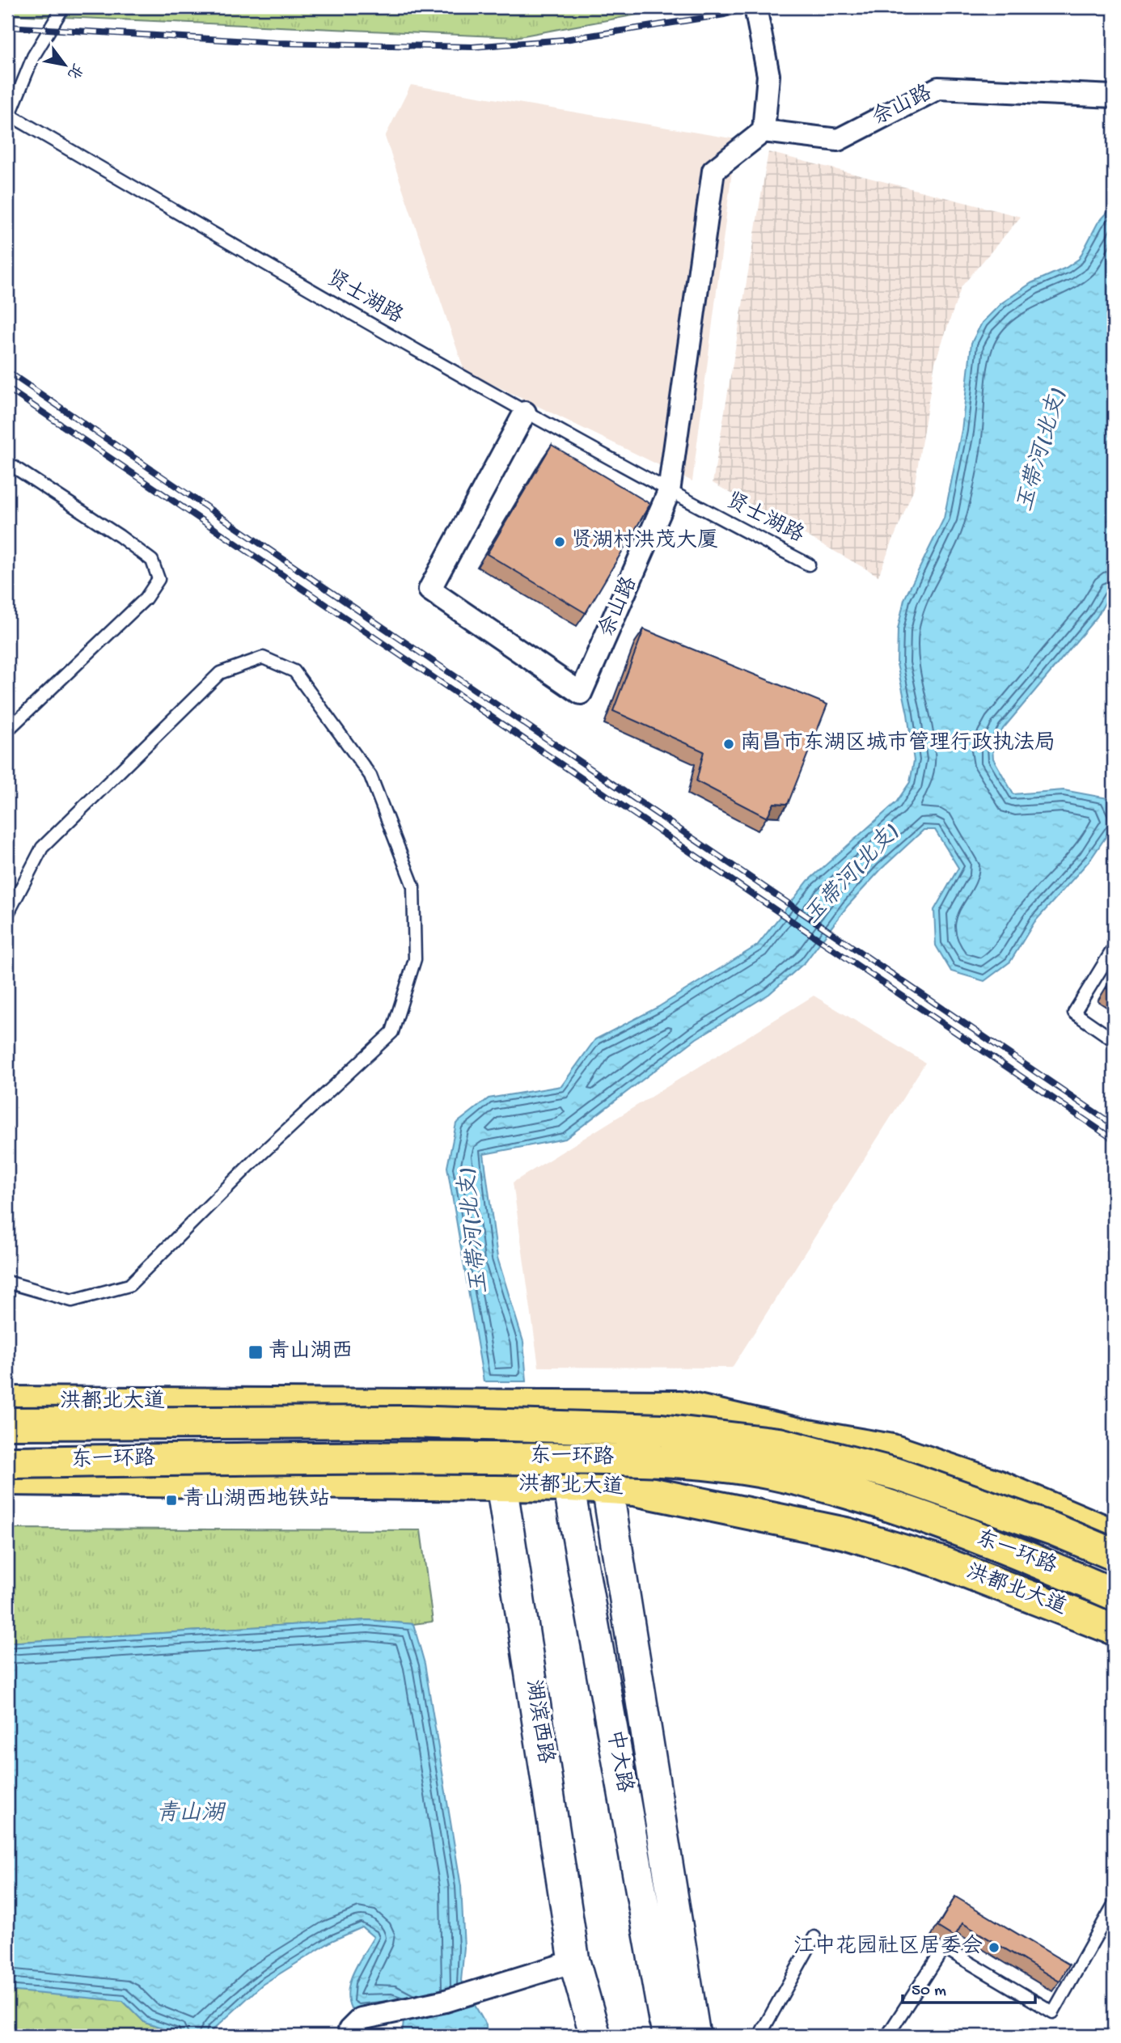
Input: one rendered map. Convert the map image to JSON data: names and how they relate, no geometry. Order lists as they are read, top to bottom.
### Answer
{
  "streets": {
    "main road": [
      "洪都北大道",
      "东一环路",
      "湖滨西路",
      "中大路"
    ],
    "street": ["佘山路"],
    "lane": ["贤士湖路"]
  },
  "crossings": [
    ["佘山路", "贤士湖路"],
    ["洪都北大道", "湖滨西路"],
    ["洪都北大道", "中大路"]
  ],
  "water": ["玉带河(北支)", "青山湖"],
  "places": {
    "other": ["贤湖村洪茂大厦", "南昌市东湖区城市管理行政执法局", "江中花园社区居委会"],
    "transit": ["青山湖西", "青山湖西地铁站"]
  },
  "scale_bar": "50 m",
  "north": "bottom right"
}
